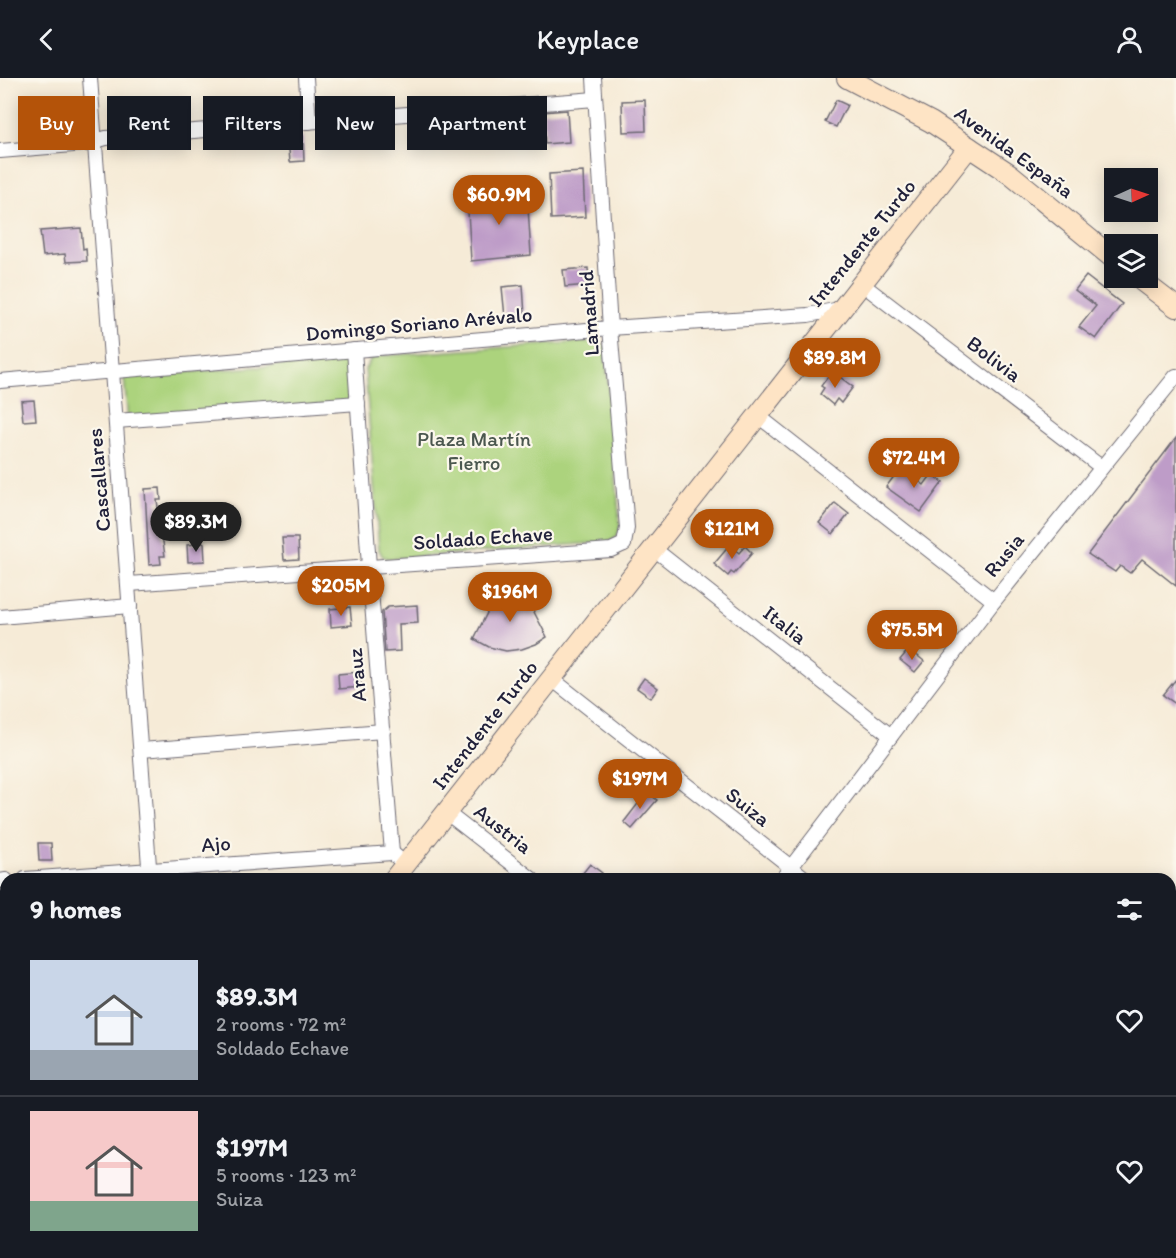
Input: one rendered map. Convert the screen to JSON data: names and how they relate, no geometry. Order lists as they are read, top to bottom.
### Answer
{
  "streets": {
    "street": [
      "Avenida España",
      "Intendente Turdo",
      "Lamadrid",
      "Domingo Soriano Arévalo",
      "Bolivia",
      "Cascallares",
      "Soldado Echave",
      "Rusia",
      "Italia",
      "Arauz",
      "Suiza",
      "Austria",
      "Ajo"
    ]
  },
  "crossings": [
    ["Avenida España", "Intendente Turdo"],
    ["Intendente Turdo", "Domingo Soriano Arévalo"],
    ["Intendente Turdo", "Bolivia"],
    ["Intendente Turdo", "Italia"],
    ["Intendente Turdo", "Arauz"],
    ["Intendente Turdo", "Suiza"],
    ["Intendente Turdo", "Austria"],
    ["Intendente Turdo", "Ajo"],
    ["Lamadrid", "Domingo Soriano Arévalo"],
    ["Lamadrid", "Soldado Echave"],
    ["Lamadrid", "Italia"],
    ["Domingo Soriano Arévalo", "Cascallares"],
    ["Domingo Soriano Arévalo", "Arauz"],
    ["Bolivia", "Rusia"],
    ["Cascallares", "Soldado Echave"],
    ["Soldado Echave", "Italia"],
    ["Soldado Echave", "Arauz"],
    ["Rusia", "Italia"],
    ["Rusia", "Suiza"],
    ["Arauz", "Ajo"]
  ],
  "parks": ["Plaza Martín Fierro"],
  "north": "right",
  "page": {
    "header": "Keyplace",
    "chip": [
      "Buy",
      "Rent",
      "Filters",
      "New",
      "Apartment"
    ],
    "price": [
      "$60.9M",
      "$89.8M",
      "$72.4M",
      "$89.3M",
      "$121M",
      "$205M",
      "$196M",
      "$75.5M",
      "$197M"
    ],
    "heading": "9 homes",
    "list": [
      {
        "name": "$89.3M",
        "note": "2 rooms · 72 m² · Soldado Echave"
      },
      {
        "name": "$197M",
        "note": "5 rooms · 123 m² · Suiza"
      }
    ]
  }
}
